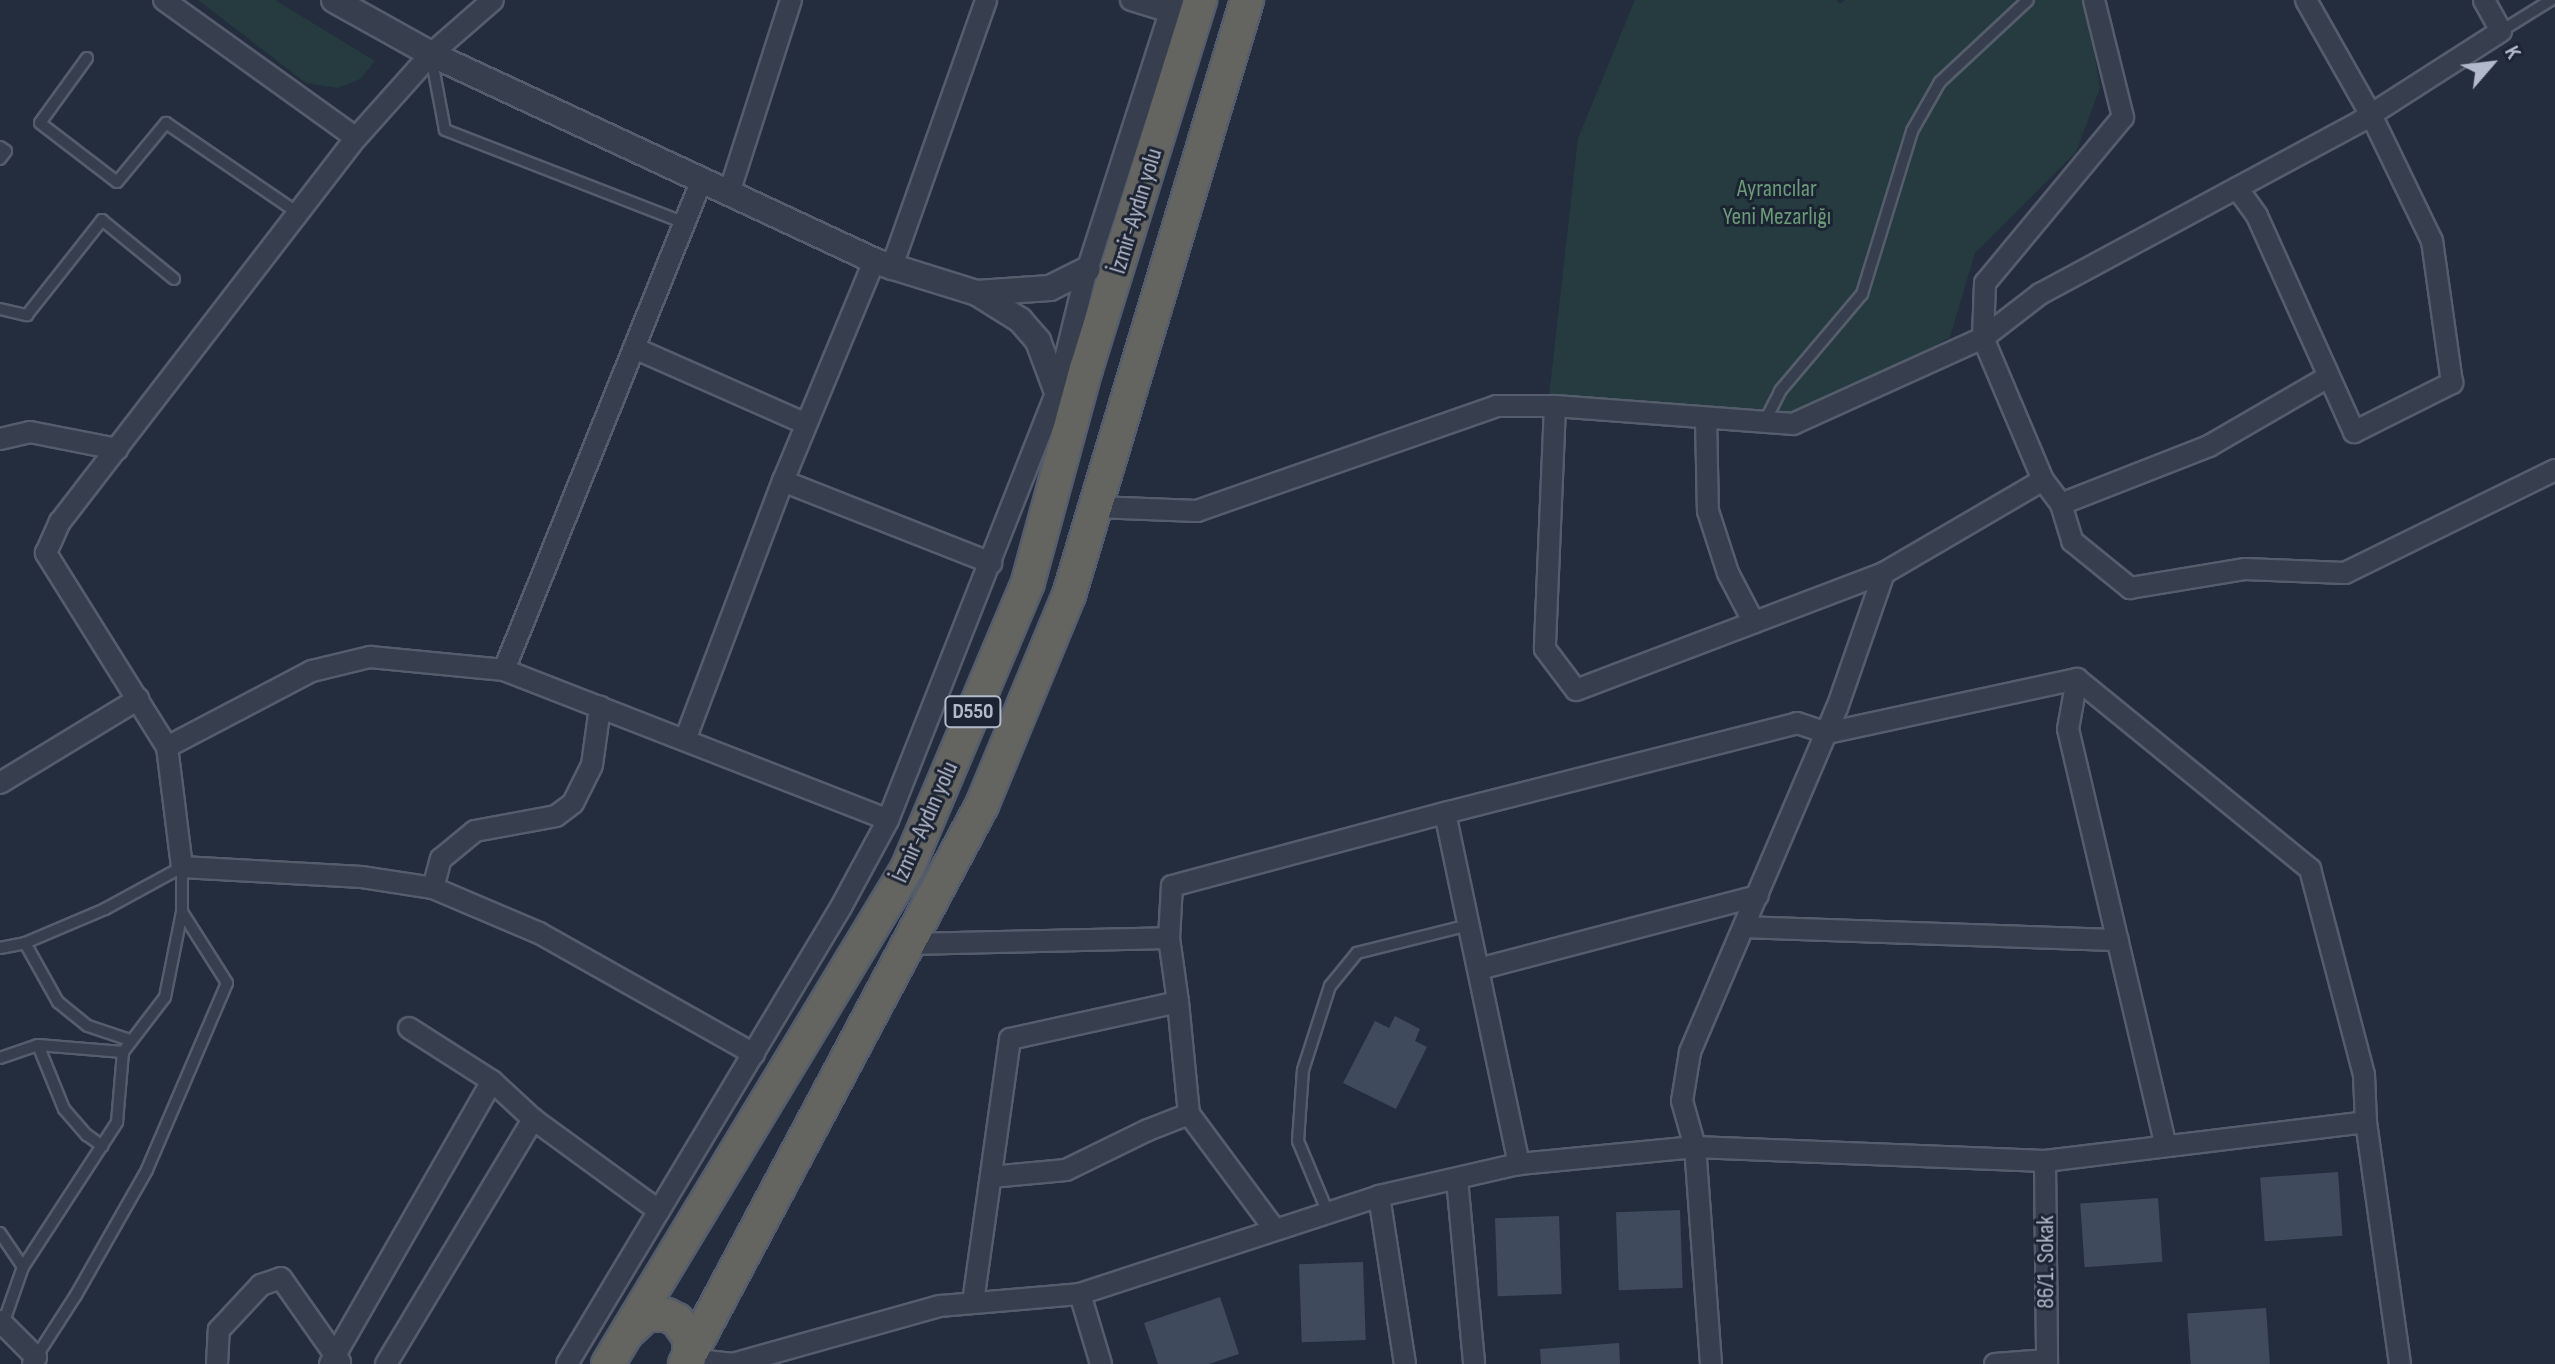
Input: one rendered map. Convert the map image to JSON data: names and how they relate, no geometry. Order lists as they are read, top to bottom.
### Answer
{
  "streets": {
    "highway": ["İzmir-Aydın yolu", "D550"],
    "street": ["86/1. Sokak"]
  },
  "parks": ["Ayrancılar Yeni Mezarlığı"],
  "north": "top right"
}
